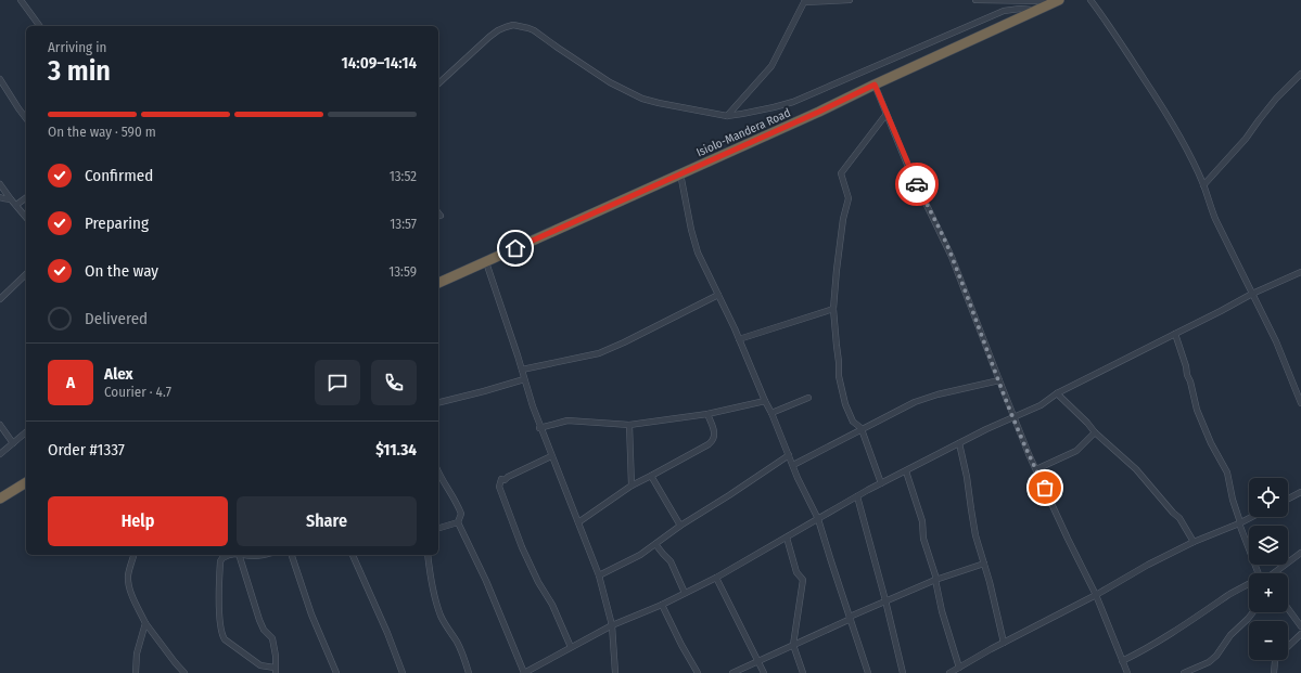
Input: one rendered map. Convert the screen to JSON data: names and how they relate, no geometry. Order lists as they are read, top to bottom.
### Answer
{
  "streets": {
    "highway": ["Isiolo-Mandera Road"]
  },
  "page": {
    "heading": ["3 min", "Arriving in", "14:09–14:14"],
    "panel": [
      "Alex",
      "Courier · 4.7",
      "Order #1337",
      "$11.34"
    ],
    "bar": "On the way · 590 m",
    "list": [
      ["Confirmed", "13:52"],
      ["Preparing", "13:57"],
      ["On the way", "13:59"],
      "Delivered"
    ],
    "round": "A",
    "map_buttons": ["+", "−"],
    "buttons": ["Help", "Share"]
  }
}
